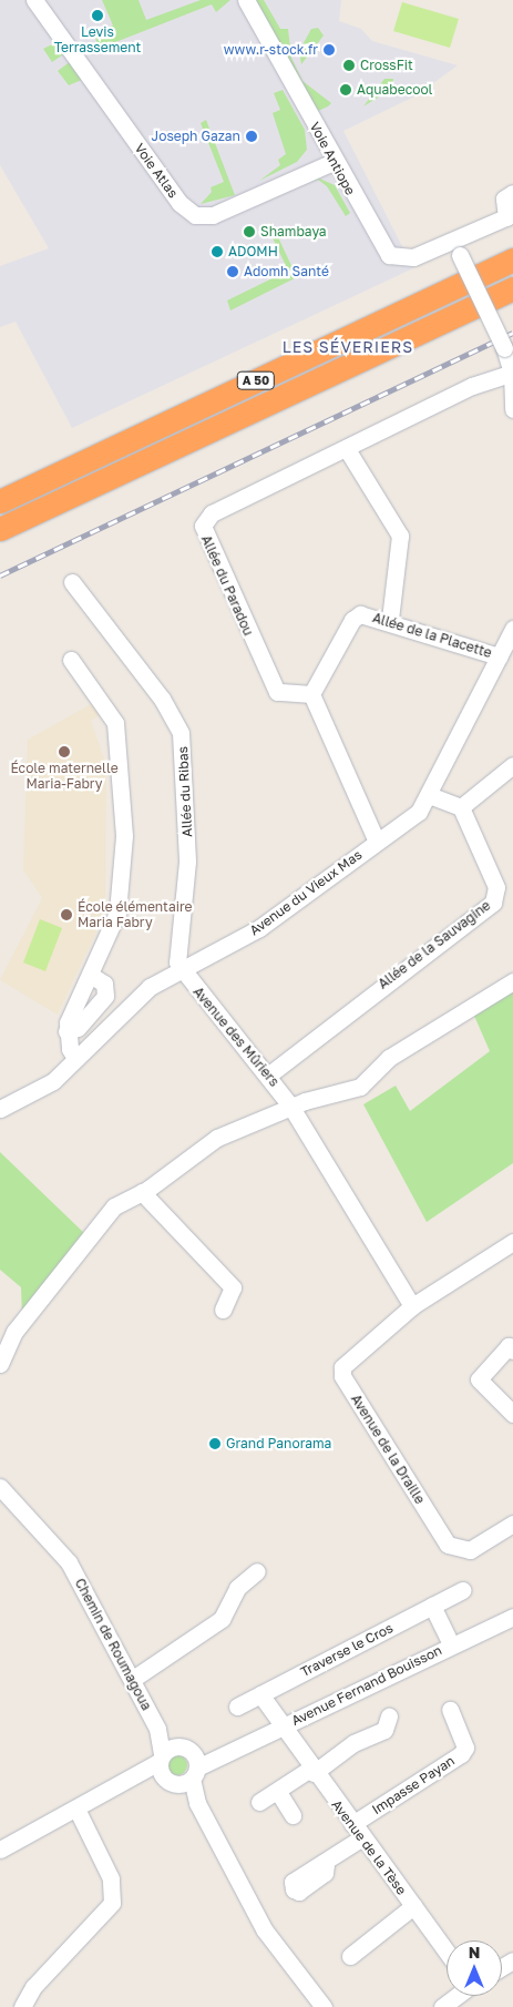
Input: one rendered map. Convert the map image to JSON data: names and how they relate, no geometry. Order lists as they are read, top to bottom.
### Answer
{
  "streets": {
    "highway": ["A 50"],
    "street": [
      "Voie Antiope",
      "Voie Atlas",
      "Allée du Paradou",
      "Allée de la Placette",
      "Allée du Ribas",
      "Avenue du Vieux Mas",
      "Allée de la Sauvagine",
      "Avenue des Mûriers",
      "Avenue de la Draille",
      "Chemin de Roumagoua",
      "Traverse le Cros",
      "Avenue Fernand Bouisson",
      "Impasse Payan",
      "Avenue de la Tèse"
    ]
  },
  "crossings": [
    ["Voie Antiope", "Voie Atlas"],
    ["Allée du Paradou", "Allée de la Placette"],
    ["Allée de la Placette", "Avenue du Vieux Mas"],
    ["Allée du Ribas", "Avenue du Vieux Mas"],
    ["Allée du Ribas", "Avenue des Mûriers"],
    ["Avenue du Vieux Mas", "Avenue des Mûriers"],
    ["Allée de la Sauvagine", "Avenue des Mûriers"],
    ["Chemin de Roumagoua", "Avenue Fernand Bouisson"],
    ["Avenue Fernand Bouisson", "Avenue de la Tèse"],
    ["Impasse Payan", "Avenue de la Tèse"]
  ],
  "districts": ["LES SÉVERIERS"],
  "places": [
    "Levis Terrassement",
    "www.r-stock.fr",
    "CrossFit",
    "Aquabecool",
    "Joseph Gazan",
    "Shambaya",
    "ADOMH",
    "Adomh Santé",
    "École maternelle Maria-Fabry",
    "École élémentaire Maria Fabry",
    "Grand Panorama"
  ],
  "north": "top"
}
